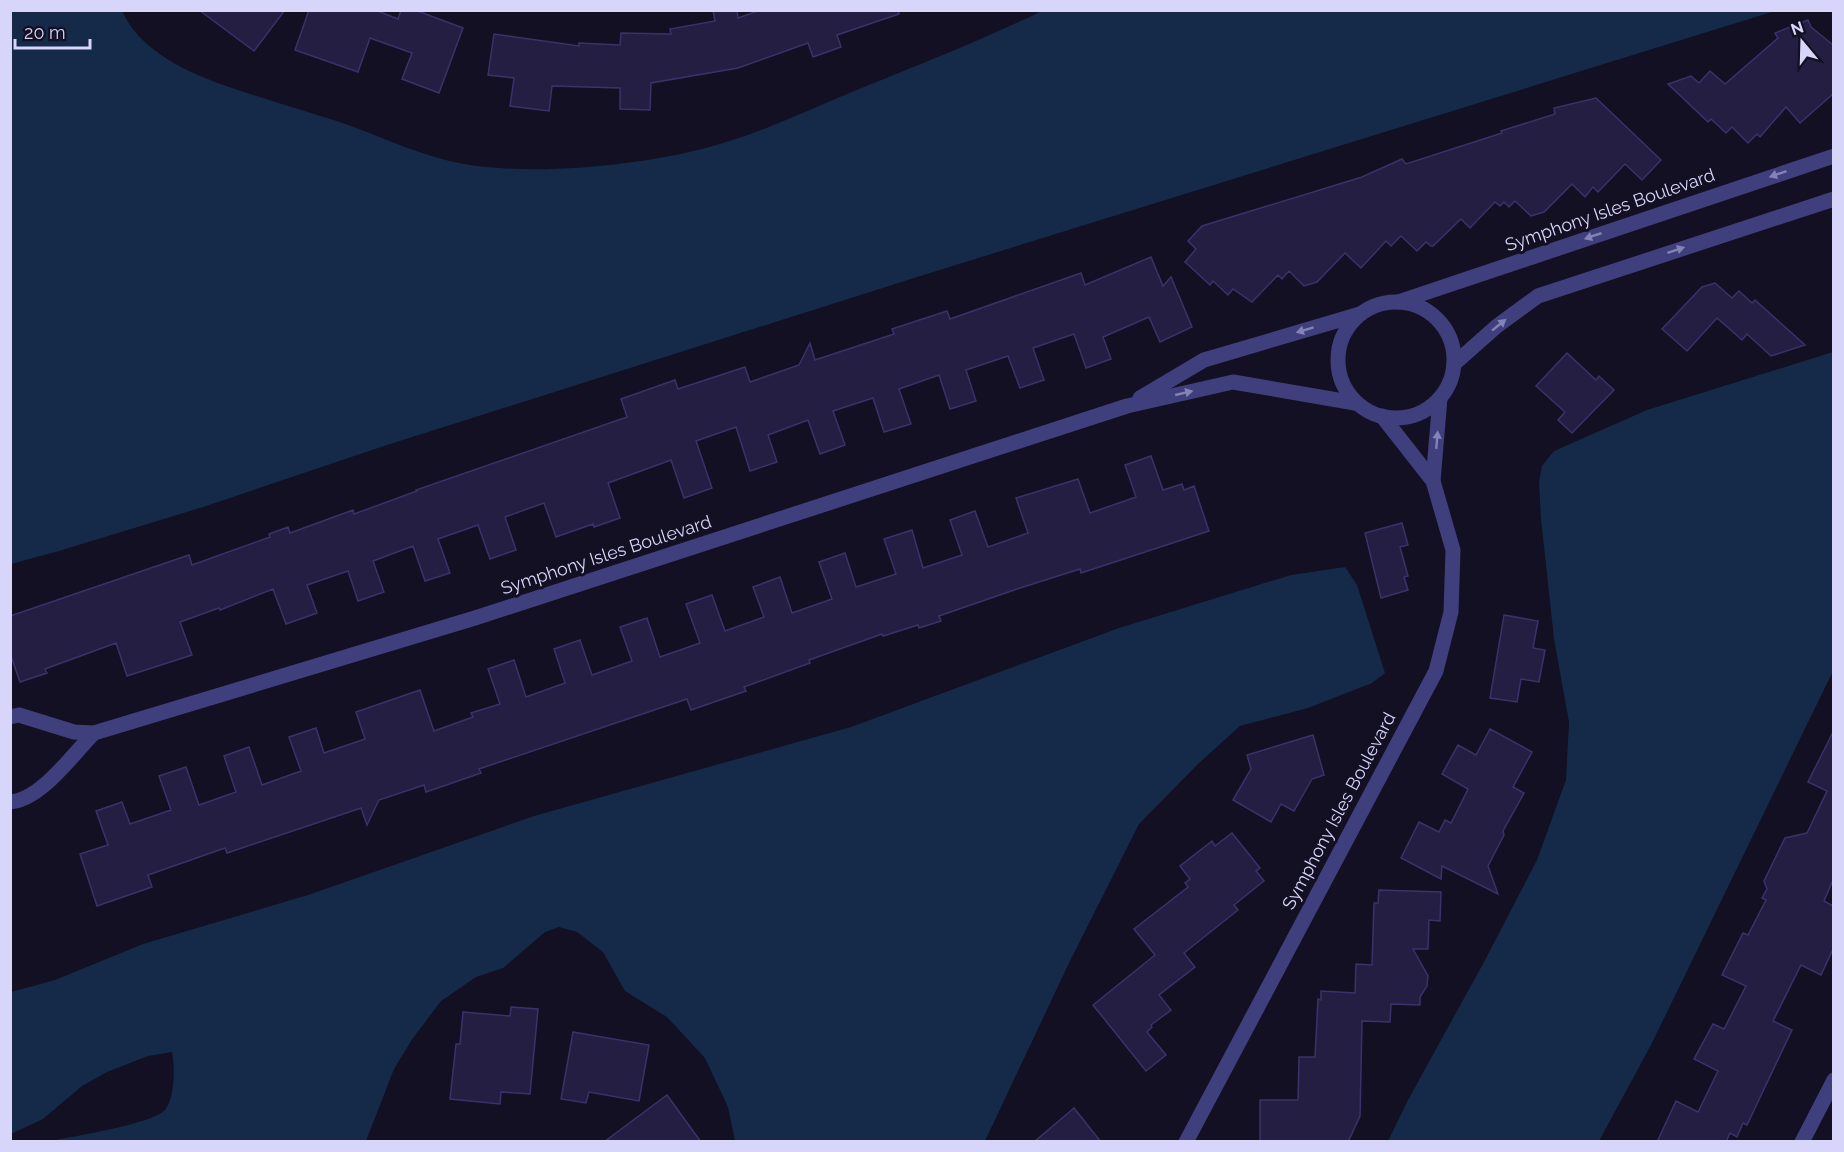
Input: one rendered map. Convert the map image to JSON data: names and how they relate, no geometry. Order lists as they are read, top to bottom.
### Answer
{
  "streets": {
    "street": ["Symphony Isles Boulevard"]
  },
  "scale_bar": "20 m",
  "north": "top"
}
